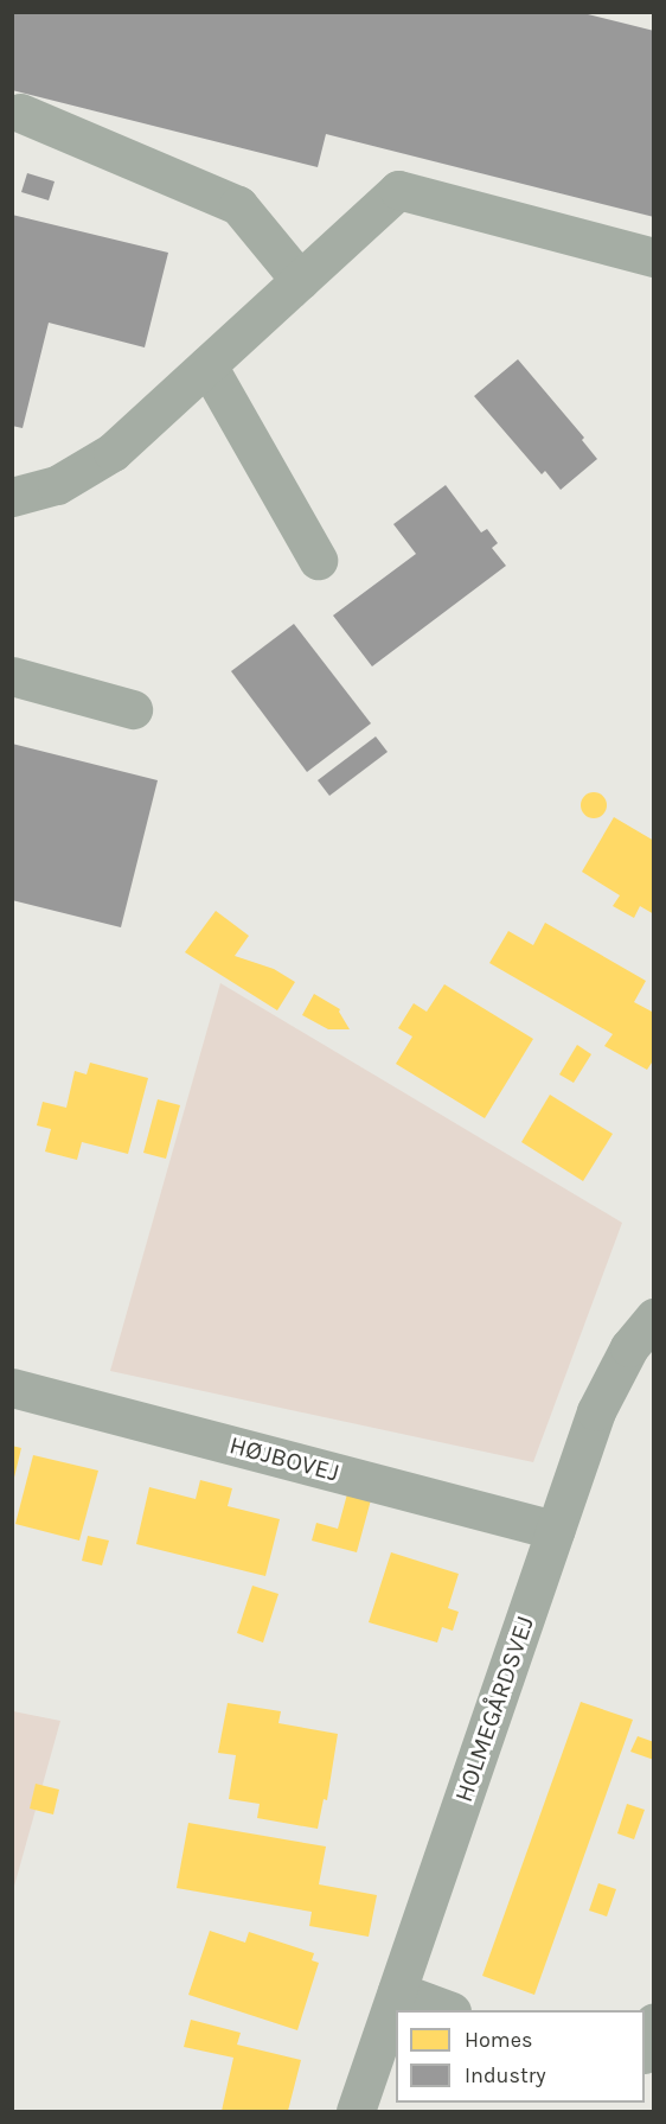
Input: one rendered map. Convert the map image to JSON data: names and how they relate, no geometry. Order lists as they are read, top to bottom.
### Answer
{
  "streets": {
    "street": ["HØJBOVEJ", "HOLMEGÅRDSVEJ"]
  },
  "crossings": [
    ["HØJBOVEJ", "HOLMEGÅRDSVEJ"]
  ],
  "legend": ["Homes", "Industry"]
}
